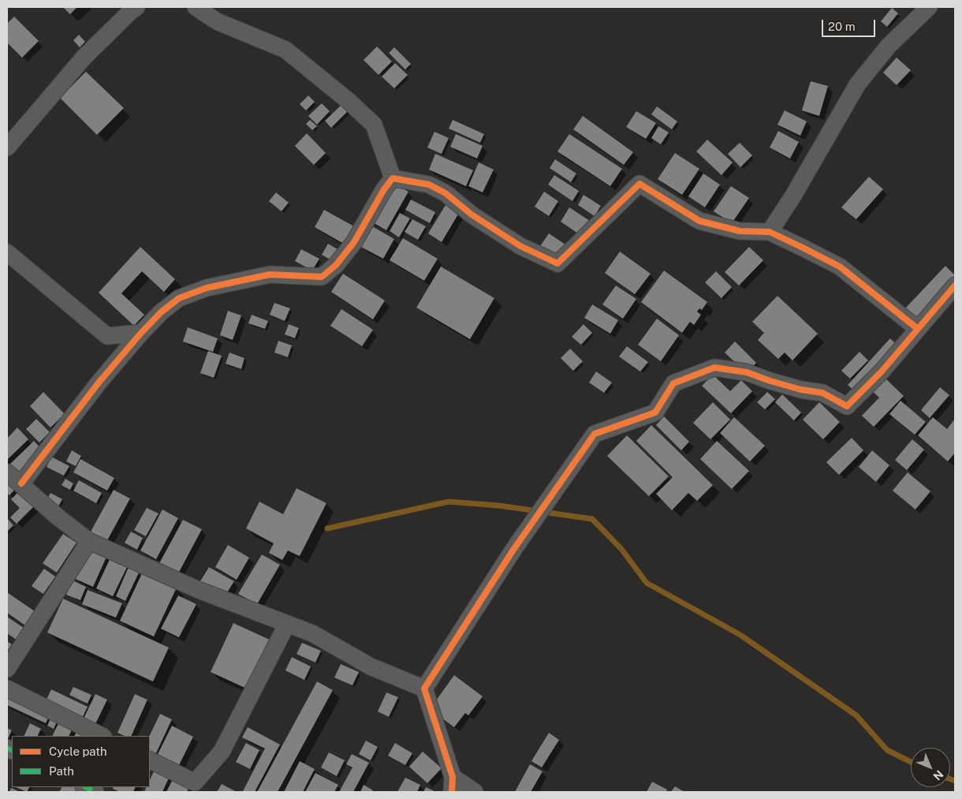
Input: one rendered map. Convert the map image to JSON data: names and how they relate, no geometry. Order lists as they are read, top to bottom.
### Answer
{
  "legend": ["Cycle path", "Path"],
  "scale_bar": "20 m",
  "north": "bottom right"
}
